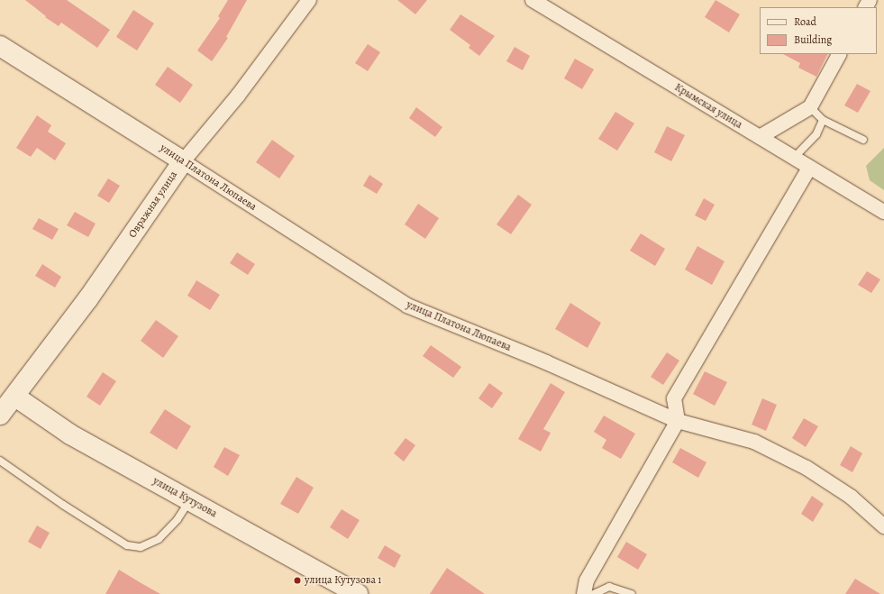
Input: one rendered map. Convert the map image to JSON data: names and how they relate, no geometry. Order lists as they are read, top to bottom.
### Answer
{
  "streets": {
    "street": [
      "Крымская улица",
      "улица Платона Люпаева",
      "Овражная улица",
      "улица Кутузова"
    ]
  },
  "crossings": [
    ["улица Платона Люпаева", "Овражная улица"],
    ["Овражная улица", "улица Кутузова"]
  ],
  "places": ["улица Кутузова 1"],
  "legend": ["Road", "Building"]
}
